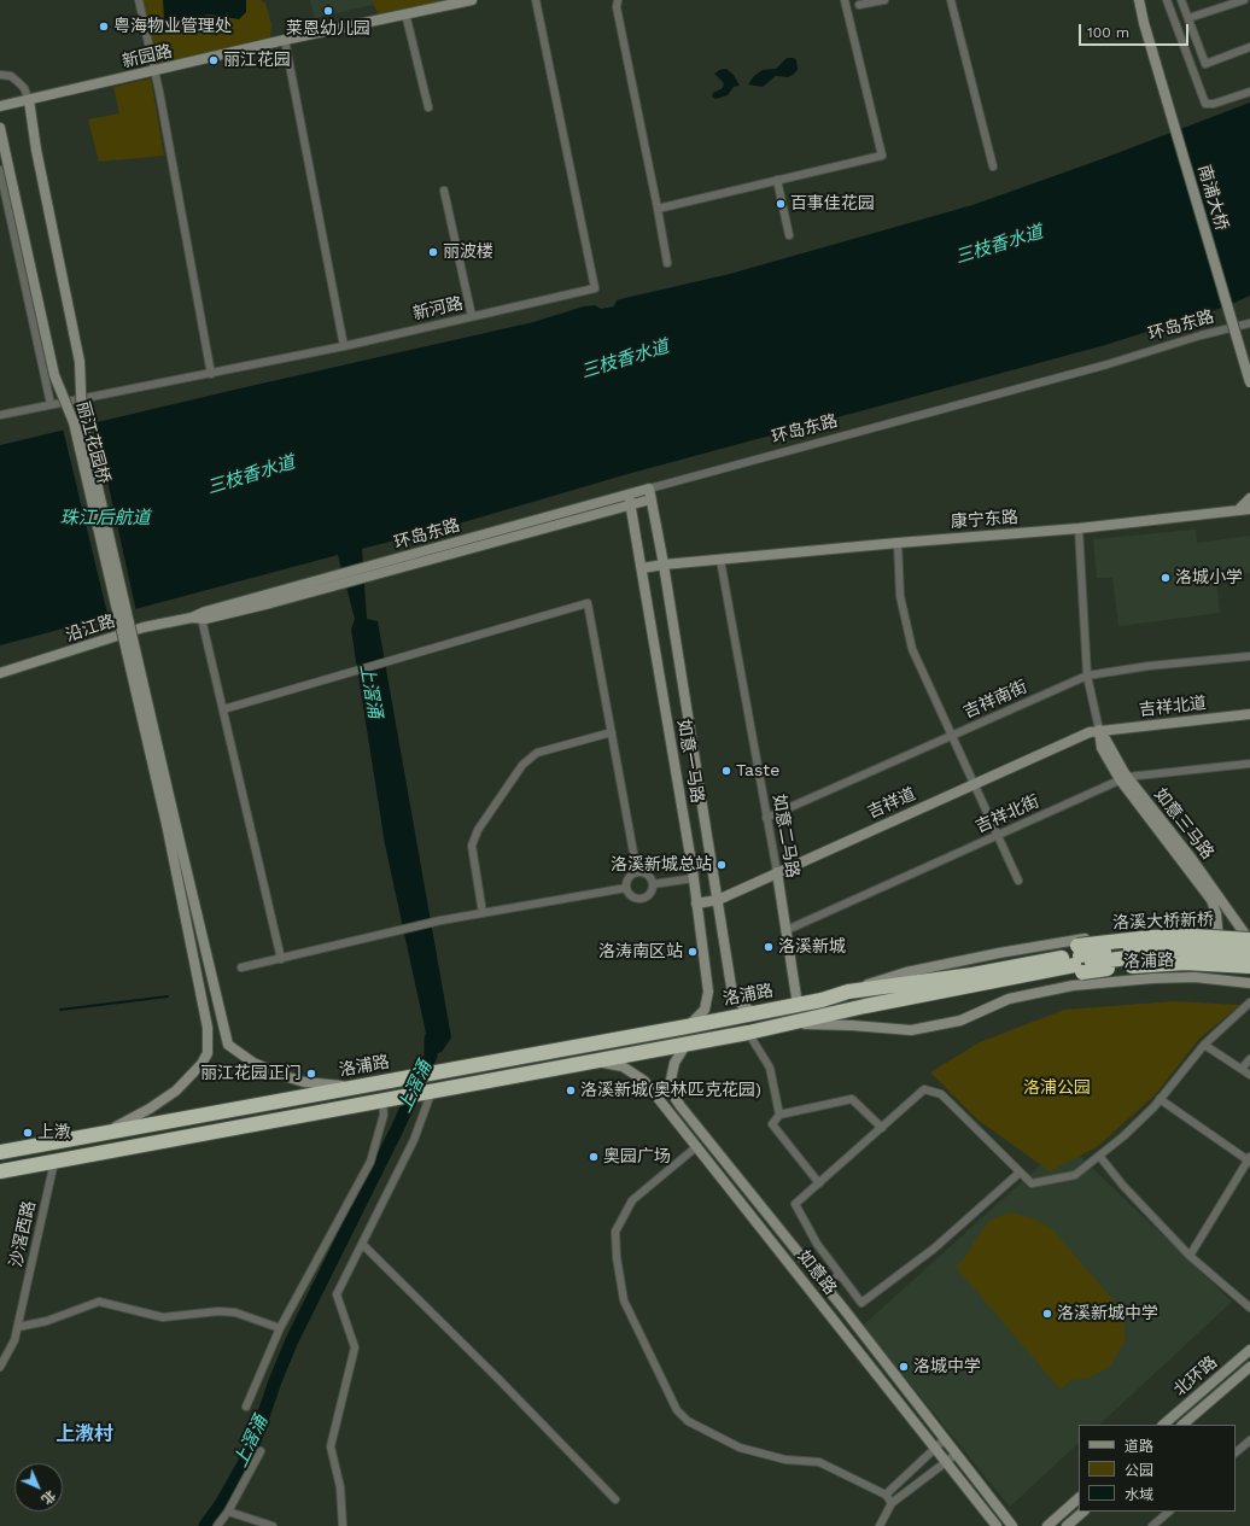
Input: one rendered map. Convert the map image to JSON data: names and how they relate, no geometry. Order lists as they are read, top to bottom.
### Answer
{
  "streets": {
    "highway": ["洛溪大桥新桥", "洛浦路"],
    "street": [
      "新园路",
      "南浦大桥",
      "新河路",
      "环岛东路",
      "丽江花园桥",
      "康宁东路",
      "沿江路",
      "吉祥南街",
      "吉祥北道",
      "如意一马路",
      "吉祥道",
      "吉祥北街",
      "如意三马路",
      "如意二马路",
      "沙滘西路",
      "如意路",
      "北环路"
    ]
  },
  "crossings": [
    ["新园路", "丽江花园桥"],
    ["环岛东路", "沿江路"],
    ["环岛东路", "如意一马路"],
    ["康宁东路", "如意一马路"],
    ["康宁东路", "如意三马路"],
    ["康宁东路", "如意二马路"],
    ["吉祥南街", "如意三马路"],
    ["吉祥南街", "如意二马路"],
    ["吉祥北道", "吉祥道"],
    ["吉祥北道", "如意三马路"],
    ["如意一马路", "吉祥道"],
    ["如意一马路", "洛浦路"],
    ["吉祥道", "如意三马路"],
    ["吉祥道", "如意二马路"],
    ["吉祥北街", "如意三马路"],
    ["吉祥北街", "如意二马路"],
    ["如意三马路", "洛溪大桥新桥"],
    ["如意三马路", "洛浦路"],
    ["如意二马路", "洛浦路"],
    ["洛溪大桥新桥", "洛浦路"],
    ["洛浦路", "沙滘西路"],
    ["洛浦路", "如意路"]
  ],
  "districts": ["上漖村"],
  "water": ["三枝香水道", "珠江后航道", "上滘涌"],
  "parks": ["洛浦公园"],
  "places": [
    "莱恩幼儿园",
    "粤海物业管理处",
    "丽江花园",
    "百事佳花园",
    "丽波楼",
    "洛城小学",
    "Taste",
    "洛溪新城总站",
    "洛溪新城",
    "洛涛南区站",
    "丽江花园正门",
    "洛溪新城(奥林匹克花园)",
    "上漖",
    "奥园广场",
    "洛溪新城中学",
    "洛城中学"
  ],
  "legend": ["道路", "公园", "水域"],
  "scale_bar": "100 m",
  "north": "bottom right"
}
